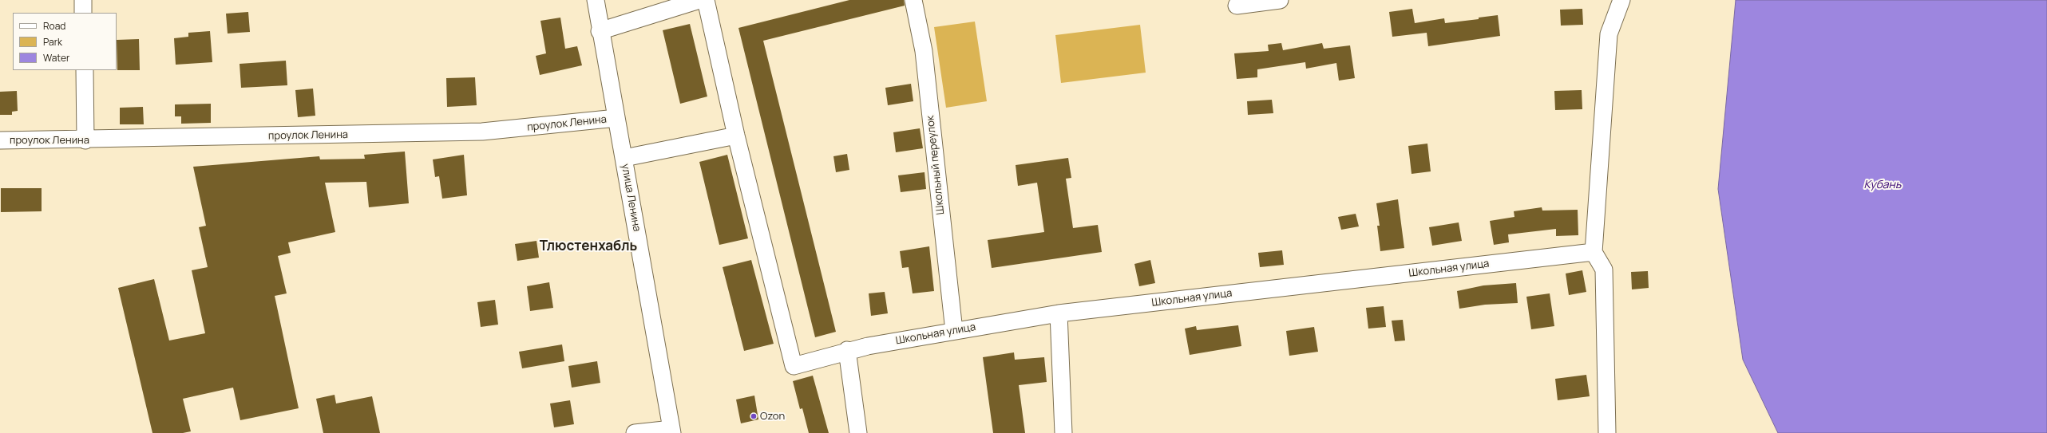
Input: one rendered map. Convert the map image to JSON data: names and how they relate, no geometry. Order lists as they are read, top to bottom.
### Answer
{
  "streets": {
    "street": [
      "проулок Ленина",
      "Школьный переулок",
      "улица Ленина",
      "Школьная улица"
    ]
  },
  "crossings": [
    ["проулок Ленина", "улица Ленина"],
    ["Школьный переулок", "Школьная улица"]
  ],
  "districts": ["Тлюстенхабль"],
  "water": ["Кубань"],
  "places": ["Ozon"],
  "legend": ["Road", "Park", "Water"]
}
